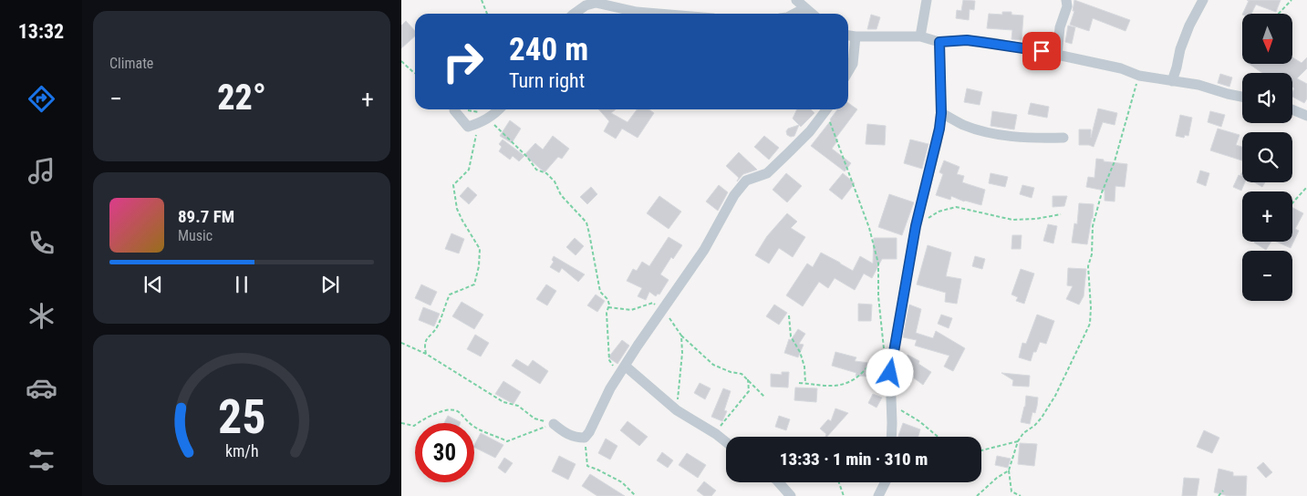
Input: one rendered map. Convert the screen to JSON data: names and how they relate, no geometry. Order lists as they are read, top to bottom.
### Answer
{
  "north": "bottom",
  "page": {
    "tabs": "13:32",
    "tile": "Climate",
    "map_buttons": ["+", "−"],
    "turn": ["240 m", "Turn right"],
    "heat": ["−", "22°", "+"],
    "song": ["89.7 FM", "Music"],
    "limit": "30",
    "trip": "13:33 · 1 min · 310 m",
    "gauge": ["25", "km/h"]
  }
}
